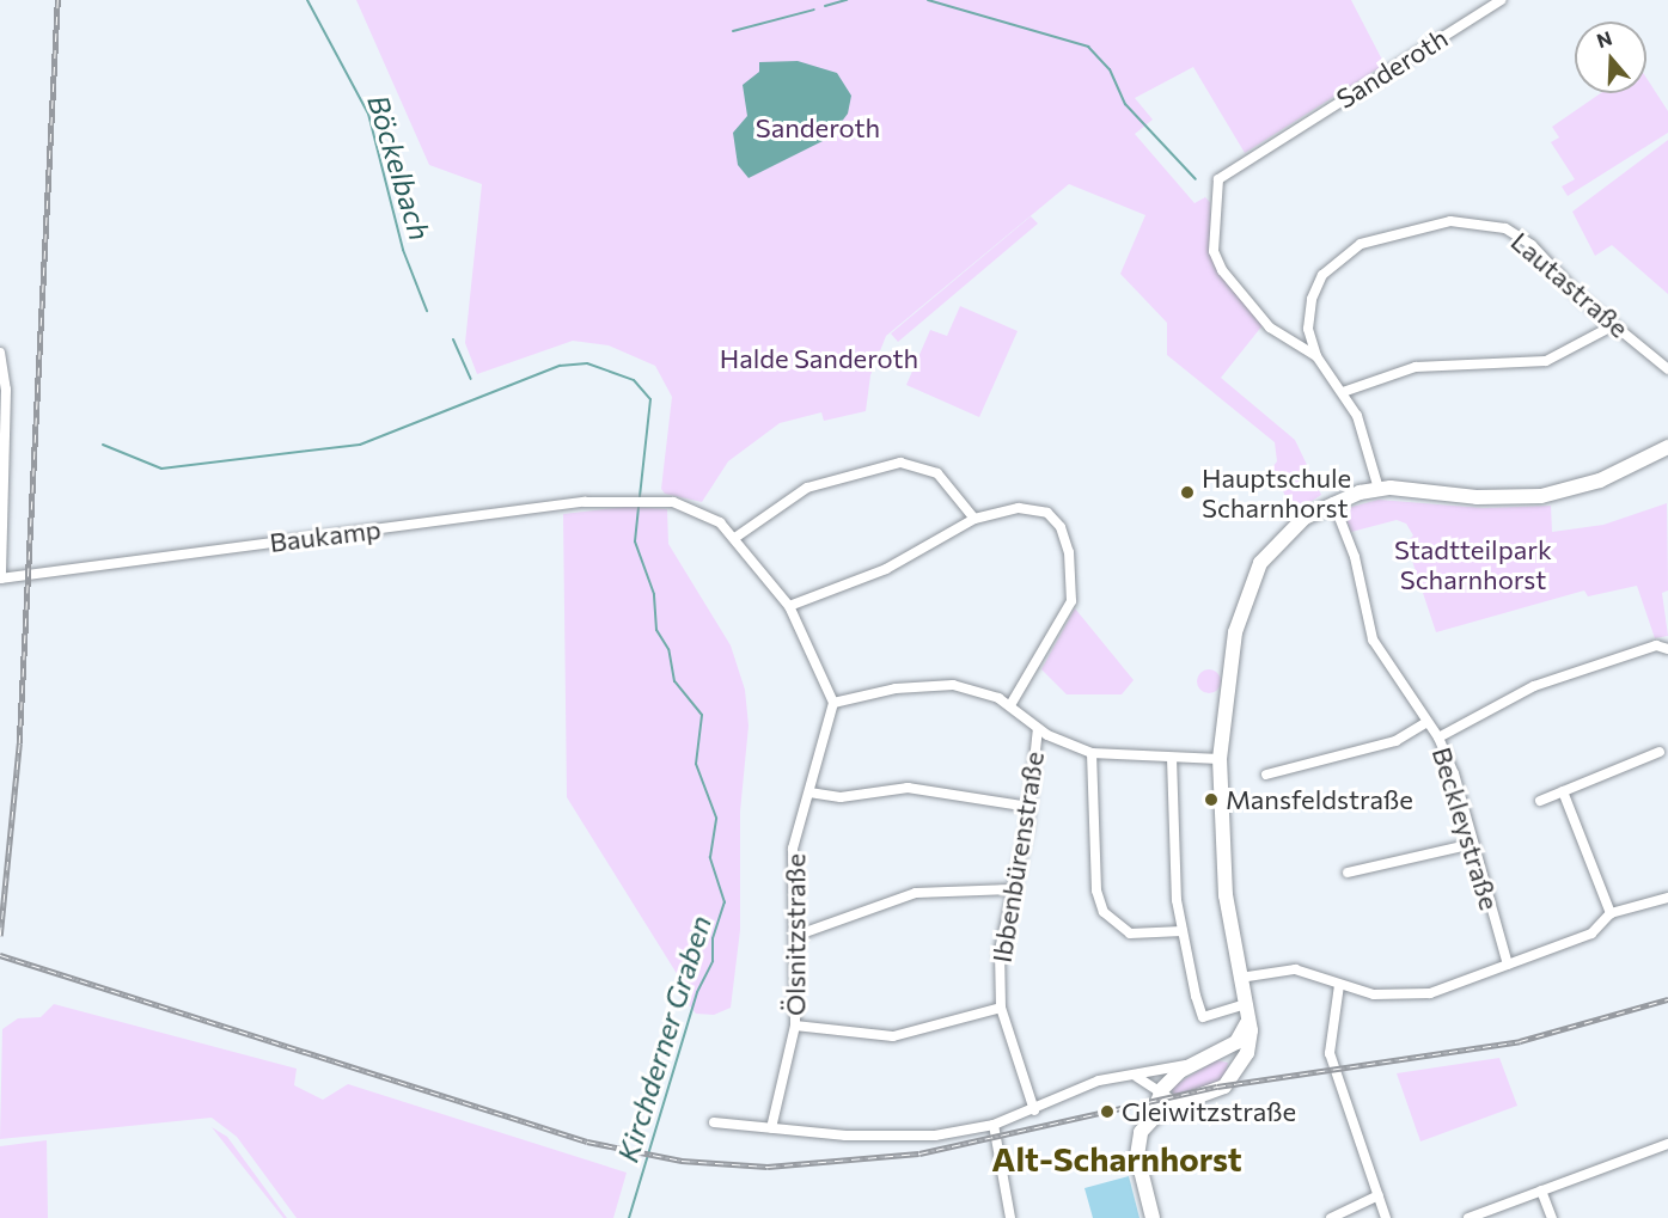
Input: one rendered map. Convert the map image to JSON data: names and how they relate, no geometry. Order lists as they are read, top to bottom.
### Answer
{
  "streets": {
    "street": [
      "Sanderoth",
      "Lautastraße",
      "Baukamp",
      "Beckleystraße",
      "Ibbenbürenstraße",
      "Ölsnitzstraße"
    ]
  },
  "crossings": [
    ["Sanderoth", "Lautastraße"]
  ],
  "districts": ["Alt-Scharnhorst"],
  "water": ["Böckelbach", "Kirchderner Graben"],
  "parks": ["Sanderoth", "Halde Sanderoth", "Stadtteilpark Scharnhorst"],
  "places": ["Hauptschule Scharnhorst", "Mansfeldstraße", "Gleiwitzstraße"],
  "north": "top"
}
